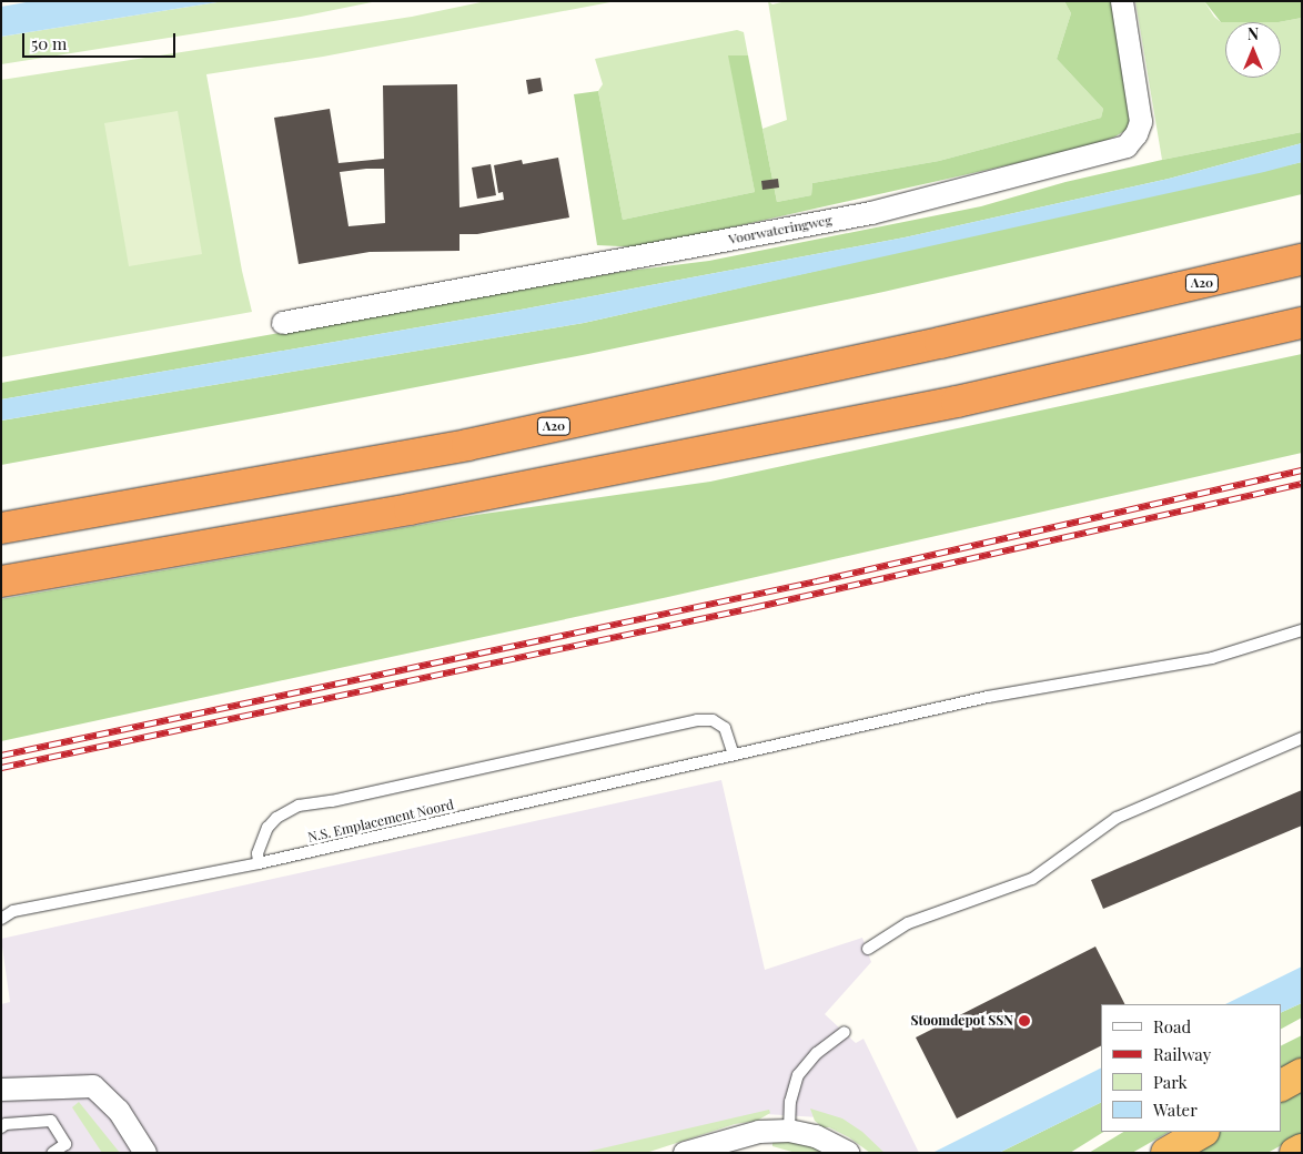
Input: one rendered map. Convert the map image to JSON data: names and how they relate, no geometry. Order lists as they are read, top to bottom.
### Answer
{
  "streets": {
    "highway": ["A20"],
    "street": ["Voorwateringweg"],
    "lane": ["N.S. Emplacement Noord"]
  },
  "places": ["Stoomdepot SSN"],
  "legend": [
    "Road",
    "Railway",
    "Park",
    "Water"
  ],
  "scale_bar": "50 m",
  "north": "top"
}
